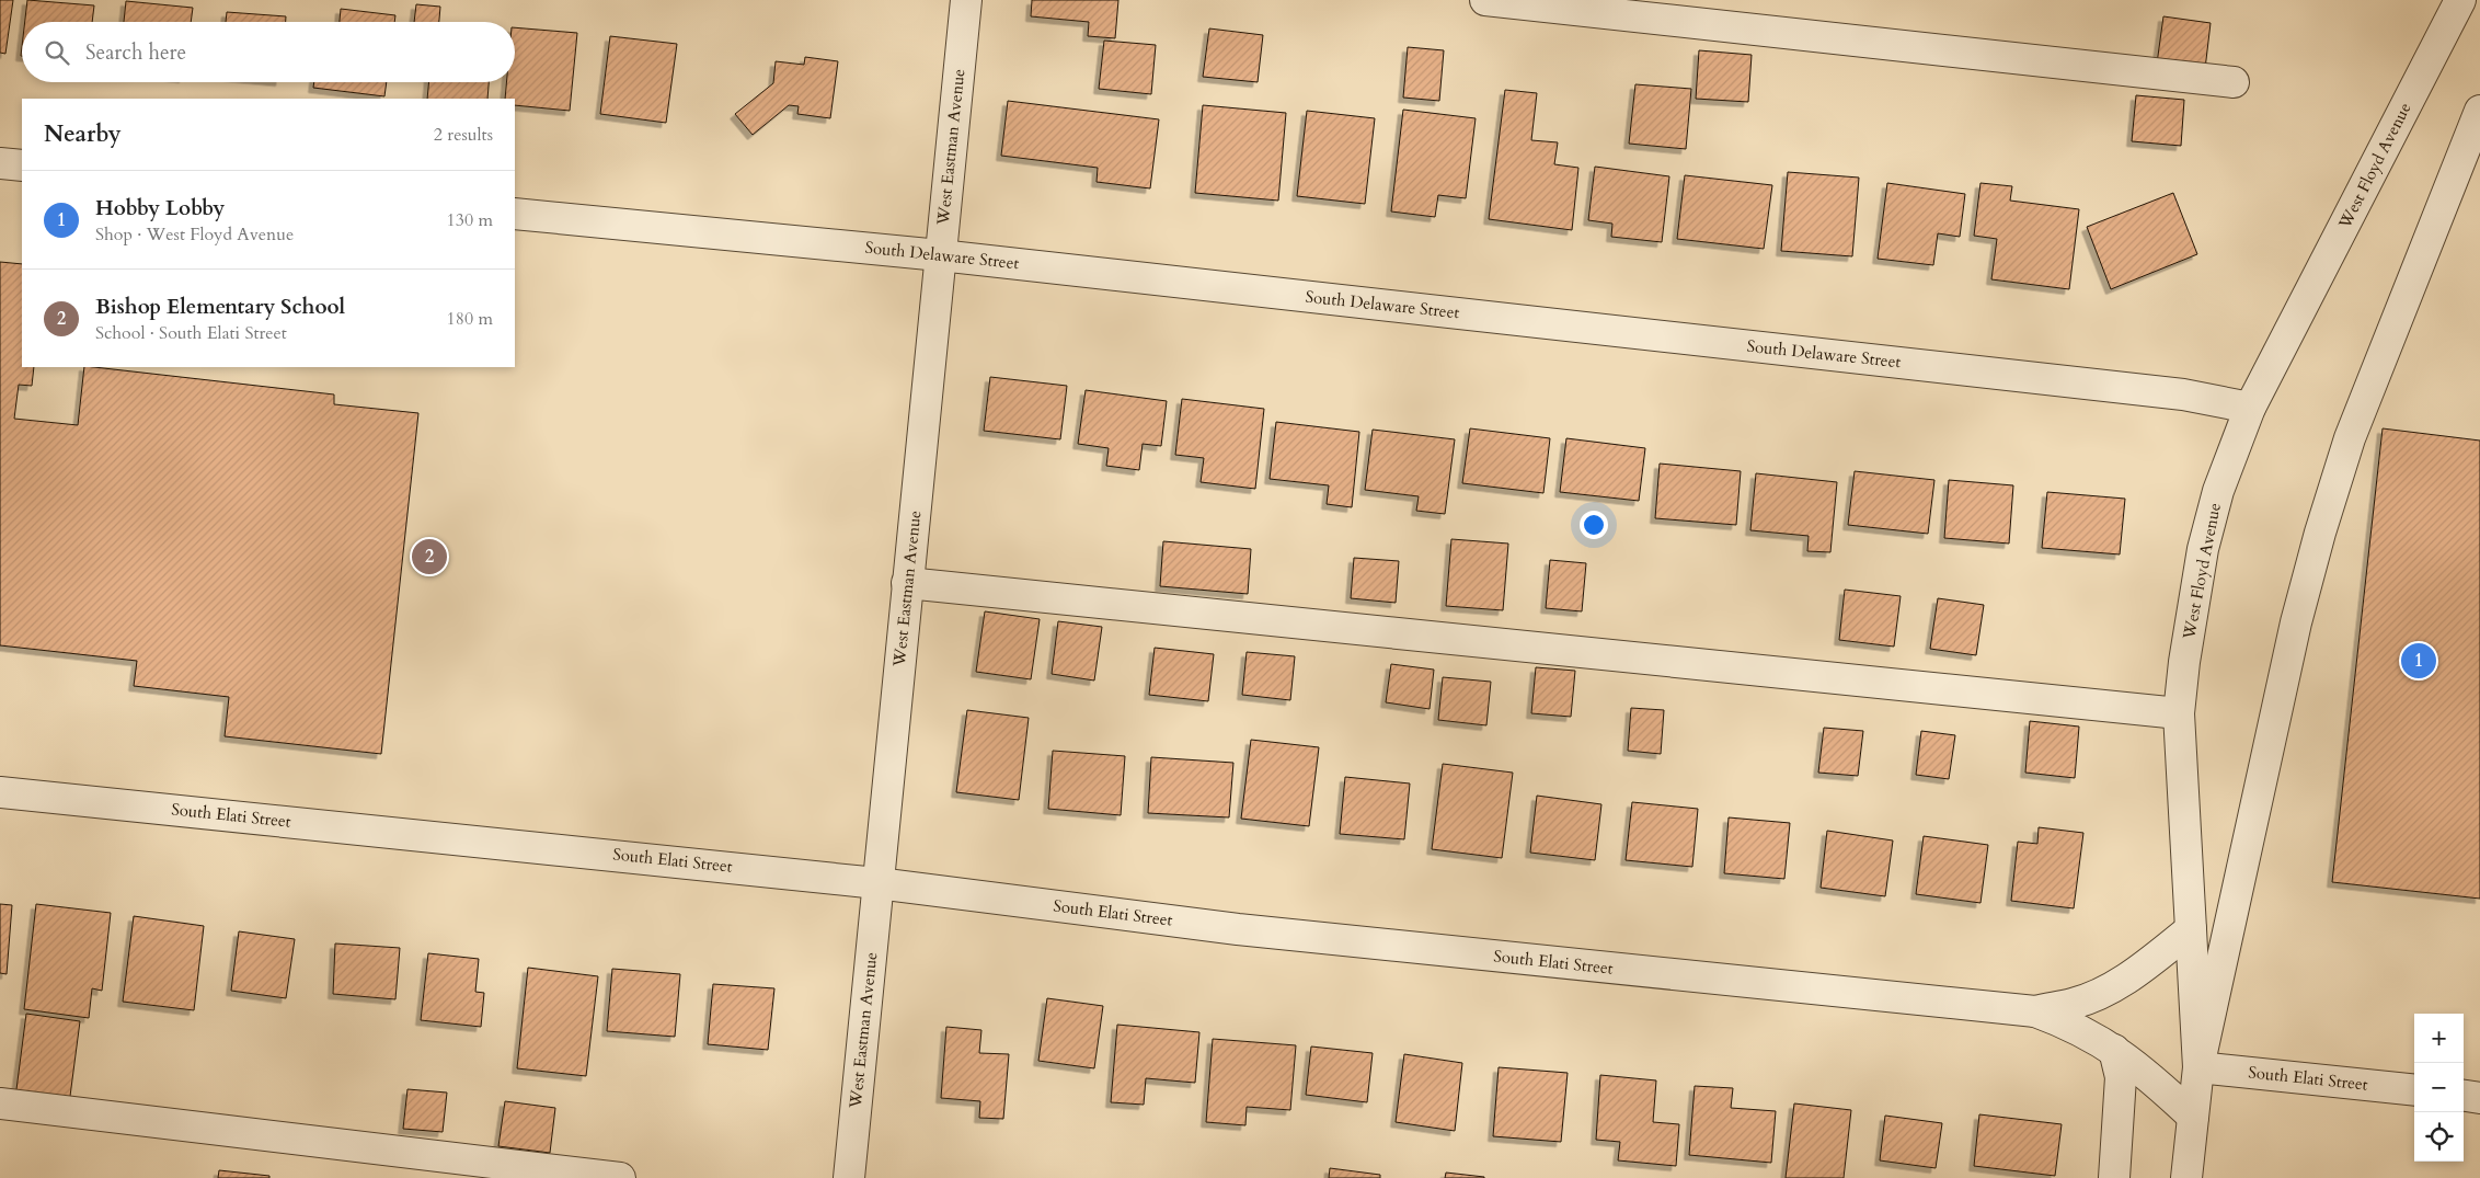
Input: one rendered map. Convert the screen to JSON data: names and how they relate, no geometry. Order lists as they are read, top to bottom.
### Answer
{
  "streets": {
    "street": [
      "West Eastman Avenue",
      "West Floyd Avenue",
      "South Delaware Street",
      "South Elati Street"
    ]
  },
  "crossings": [
    ["West Eastman Avenue", "South Delaware Street"],
    ["West Eastman Avenue", "South Elati Street"],
    ["West Floyd Avenue", "South Delaware Street"],
    ["West Floyd Avenue", "South Elati Street"]
  ],
  "page": {
    "search": "Search here",
    "heading": ["Nearby", "2 results"],
    "list": [
      {
        "mark": "1",
        "name": "Hobby Lobby",
        "note": "Shop · West Floyd Avenue",
        "value": "130 m"
      },
      {
        "mark": "2",
        "name": "Bishop Elementary School",
        "note": "School · South Elati Street",
        "value": "180 m"
      }
    ],
    "pins": ["2", "1"],
    "map_buttons": ["+", "−"]
  }
}
